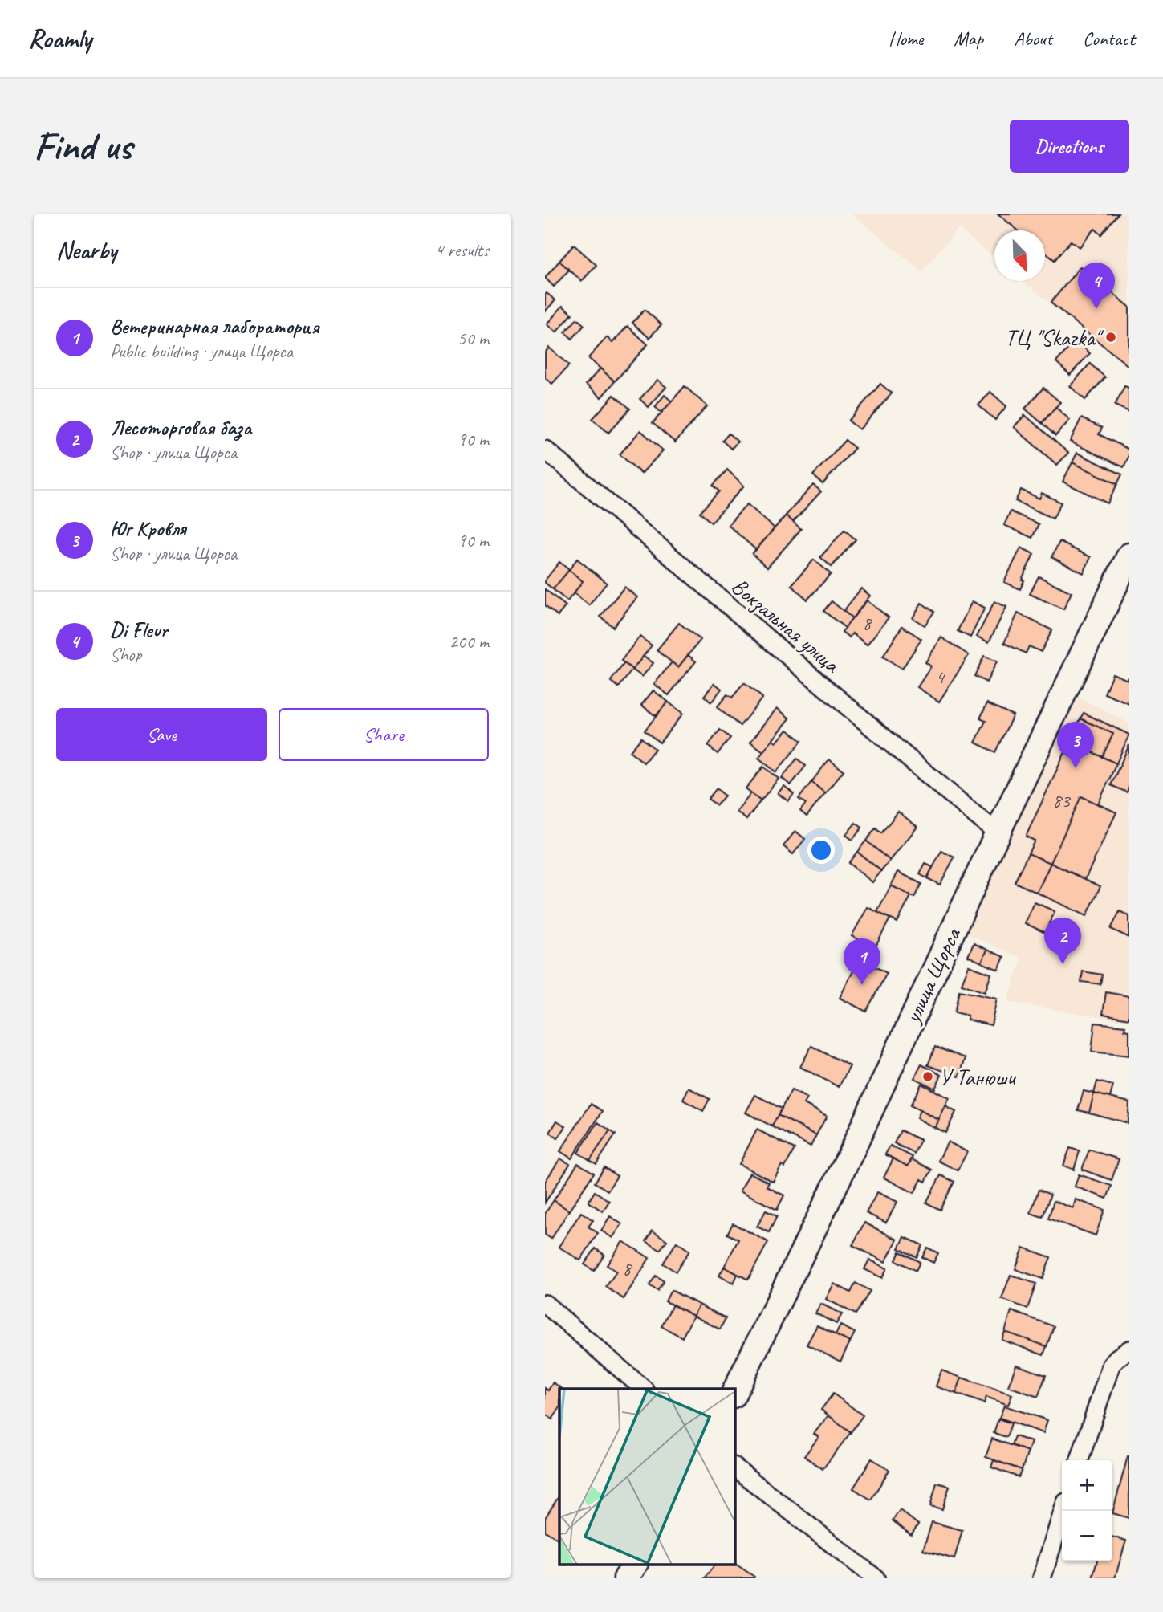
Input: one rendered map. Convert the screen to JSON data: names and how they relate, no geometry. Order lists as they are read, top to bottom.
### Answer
{
  "streets": {
    "main road": ["улица Щорса"],
    "street": ["Вокзальная улица"]
  },
  "crossings": [
    ["Вокзальная улица", "улица Щорса"]
  ],
  "places": ["ТЦ \"Skazka\"", "У Танюши"],
  "house_numbers": [
    "8",
    "4",
    "83",
    "8"
  ],
  "north": "bottom right",
  "page": {
    "header": "Roamly",
    "nav": [
      "Home",
      "Map",
      "About",
      "Contact"
    ],
    "buttons": [
      "Directions",
      ["Save", "Share"]
    ],
    "title": "Find us",
    "heading": ["Nearby", "4 results"],
    "pins": [
      "4",
      "3",
      "2",
      "1"
    ],
    "list": [
      {
        "mark": "1",
        "name": "Ветеринарная лаборатория",
        "note": "Public building · улица Щорса",
        "value": "50 m"
      },
      {
        "mark": "2",
        "name": "Лесоторговая база",
        "note": "Shop · улица Щорса",
        "value": "90 m"
      },
      {
        "mark": "3",
        "name": "Юг Кровля",
        "note": "Shop · улица Щорса",
        "value": "90 m"
      },
      {
        "mark": "4",
        "name": "Di Fleur",
        "note": "Shop",
        "value": "200 m"
      }
    ],
    "map_buttons": ["+", "−"]
  }
}
